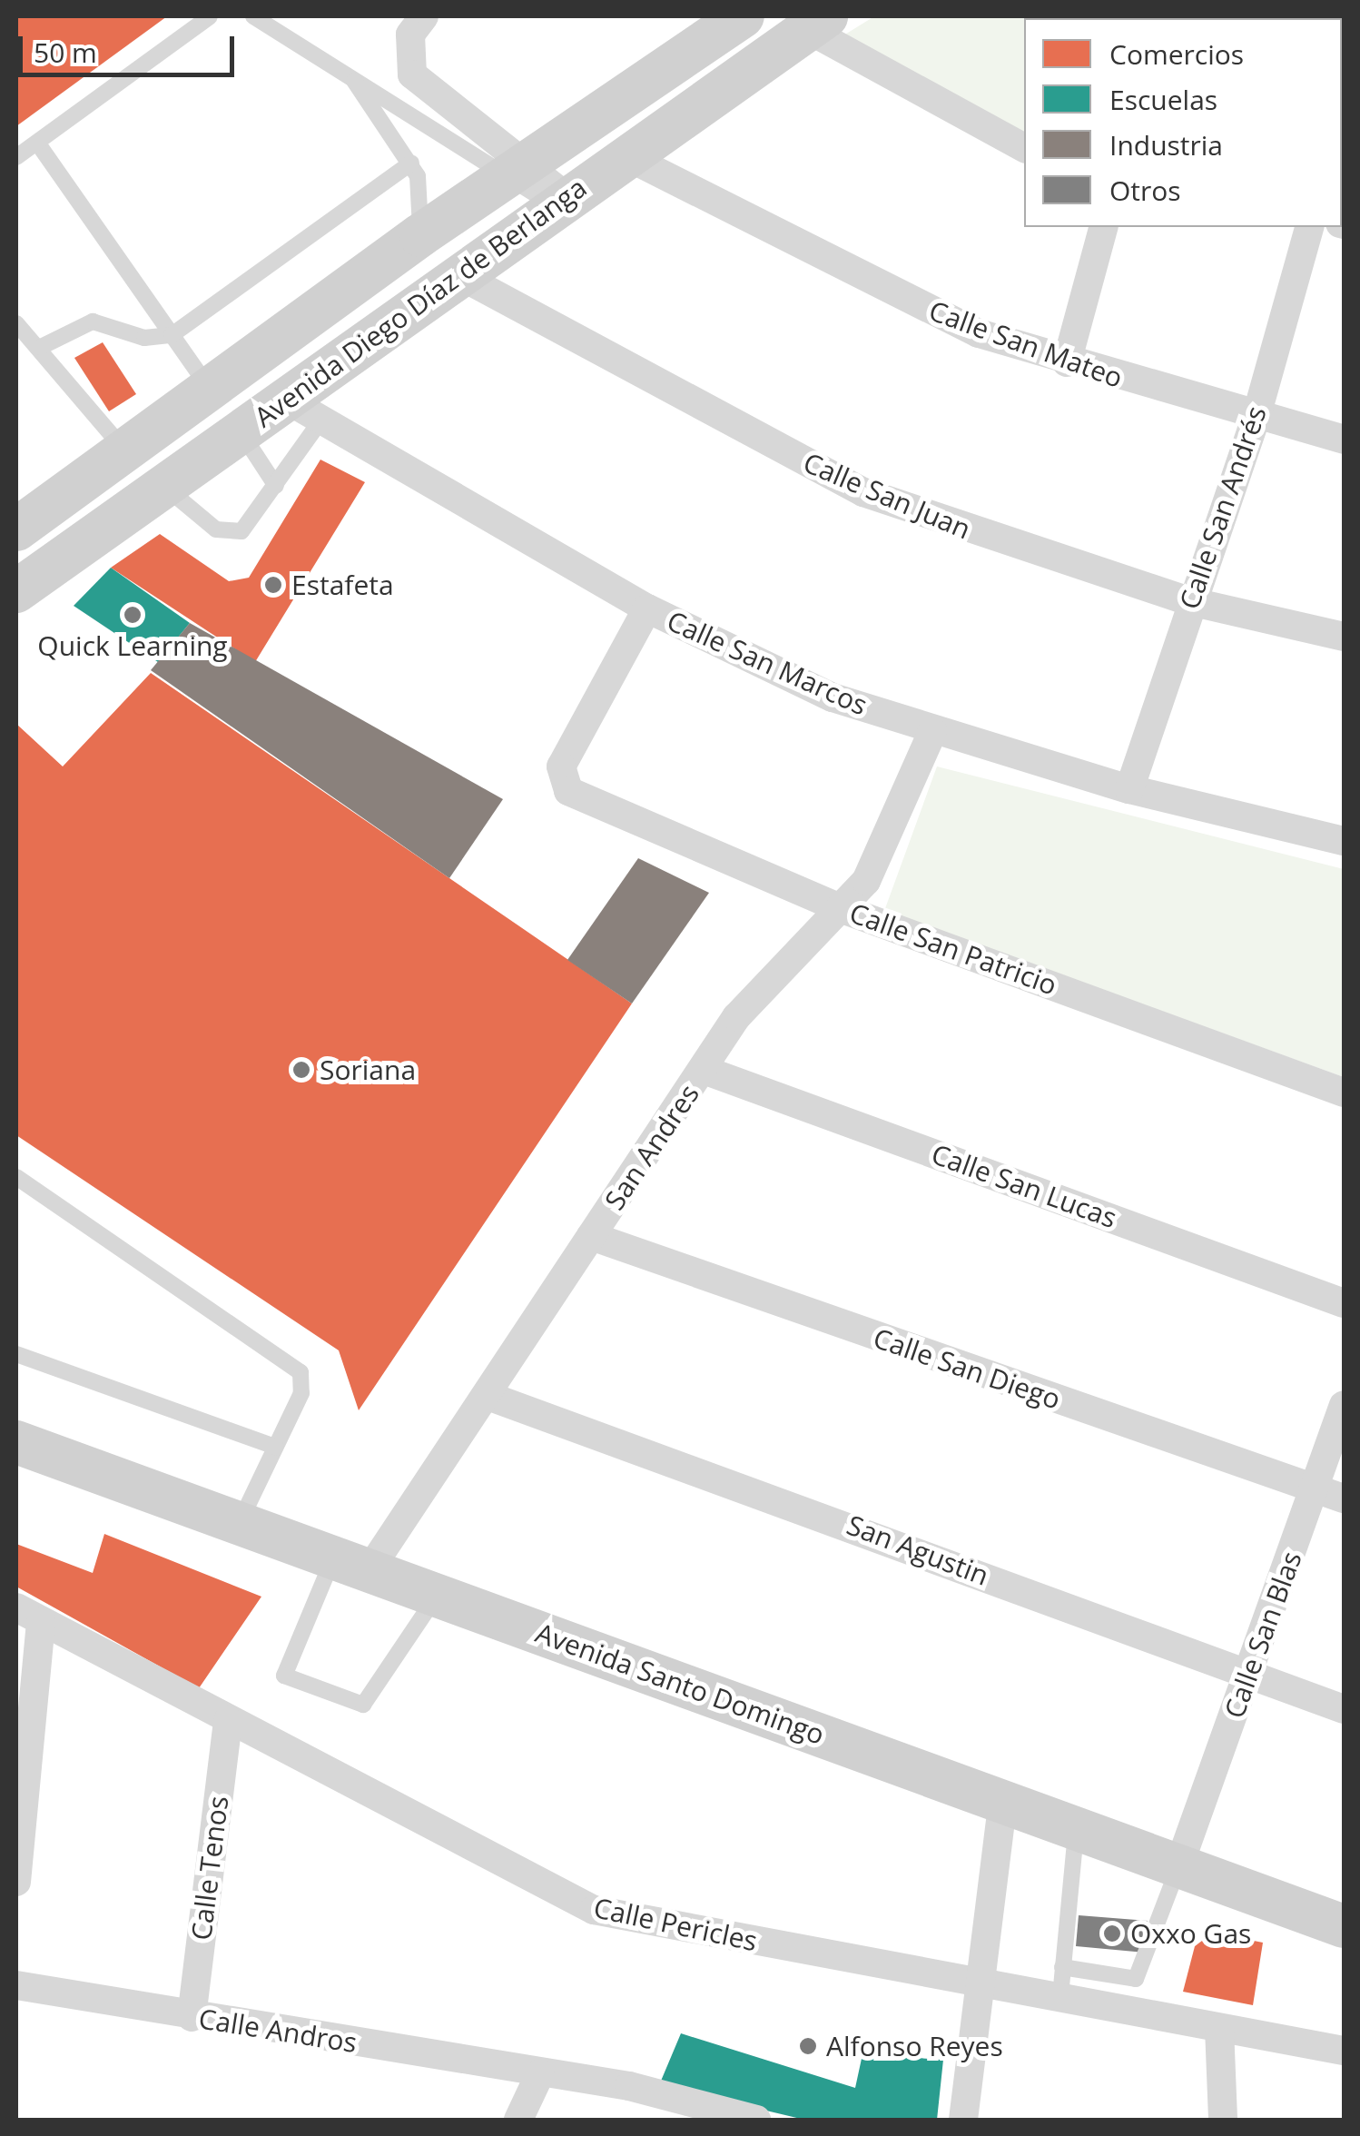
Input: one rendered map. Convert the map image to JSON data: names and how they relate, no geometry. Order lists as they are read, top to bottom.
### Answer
{
  "streets": {
    "main road": ["Avenida Diego Díaz de Berlanga", "Avenida Santo Domingo"],
    "street": [
      "Calle San Mateo",
      "Calle San Juan",
      "Calle San Andrés",
      "Calle San Marcos",
      "Calle San Patricio",
      "San Andres",
      "Calle San Lucas",
      "Calle San Diego",
      "San Agustin",
      "Calle San Blas",
      "Calle Tenos",
      "Calle Pericles",
      "Calle Andros"
    ]
  },
  "crossings": [
    ["Avenida Diego Díaz de Berlanga", "Calle San Mateo"],
    ["Avenida Diego Díaz de Berlanga", "Calle San Juan"],
    ["Avenida Diego Díaz de Berlanga", "Calle San Marcos"],
    ["Calle San Mateo", "Calle San Andrés"],
    ["Calle San Juan", "Calle San Andrés"],
    ["Calle San Andrés", "Calle San Marcos"],
    ["Calle San Marcos", "Calle San Patricio"],
    ["Calle San Marcos", "San Andres"],
    ["Calle San Patricio", "San Andres"],
    ["San Andres", "Calle San Lucas"],
    ["San Andres", "Calle San Diego"],
    ["San Andres", "San Agustin"],
    ["San Andres", "Avenida Santo Domingo"],
    ["Calle San Diego", "Calle San Blas"],
    ["San Agustin", "Calle San Blas"],
    ["Calle San Blas", "Avenida Santo Domingo"],
    ["Calle Tenos", "Calle Pericles"],
    ["Calle Tenos", "Calle Andros"]
  ],
  "places": [
    "Estafeta",
    "Quick Learning",
    "Soriana",
    "Oxxo Gas",
    "Alfonso Reyes"
  ],
  "legend": [
    "Comercios",
    "Escuelas",
    "Industria",
    "Otros"
  ],
  "scale_bar": "50 m"
}
